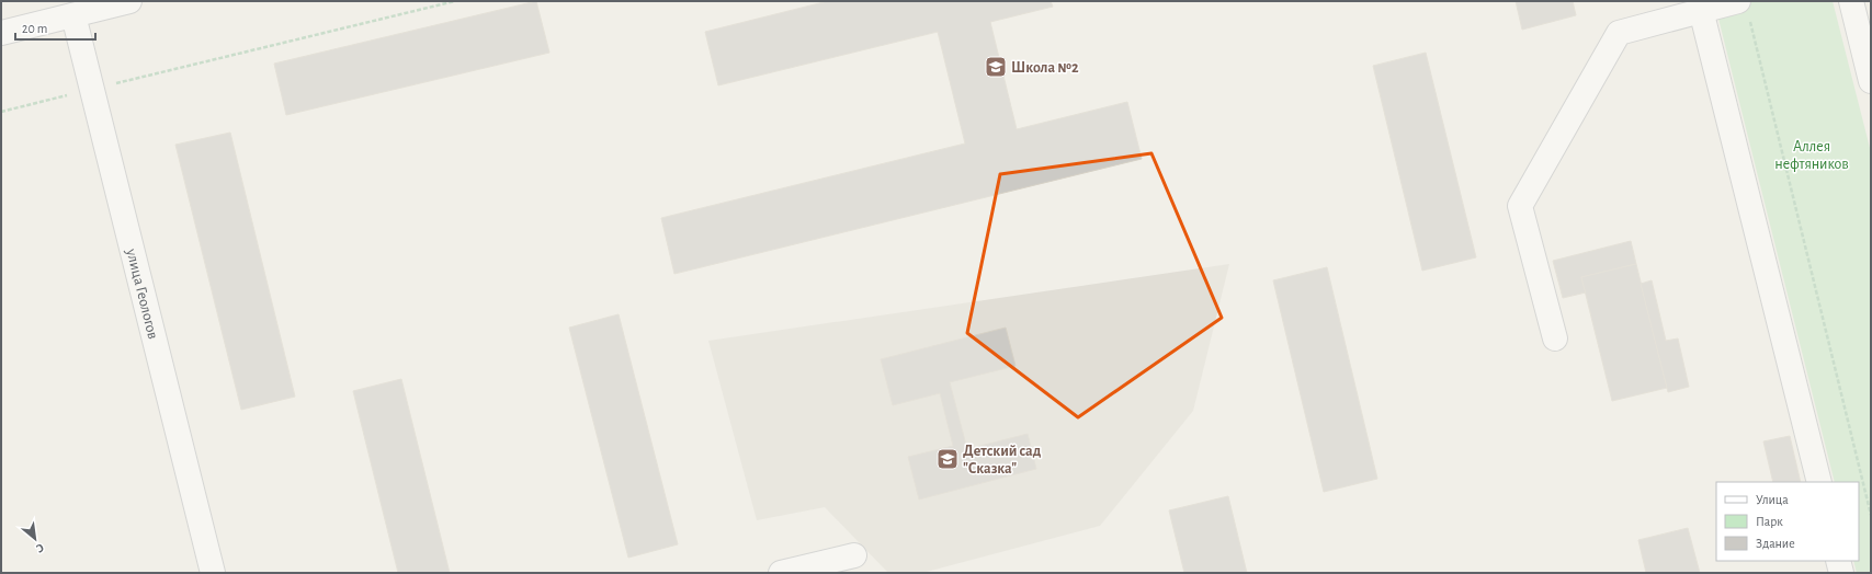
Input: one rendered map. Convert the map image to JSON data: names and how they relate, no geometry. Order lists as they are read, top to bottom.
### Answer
{
  "streets": {
    "street": ["улица Геологов"]
  },
  "parks": ["Аллея нефтяников"],
  "places": {
    "school or university": ["Школа №2", "Детский сад \"Сказка\""]
  },
  "legend": ["Улица", "Парк", "Здание"],
  "scale_bar": "20 m",
  "north": "bottom right"
}
